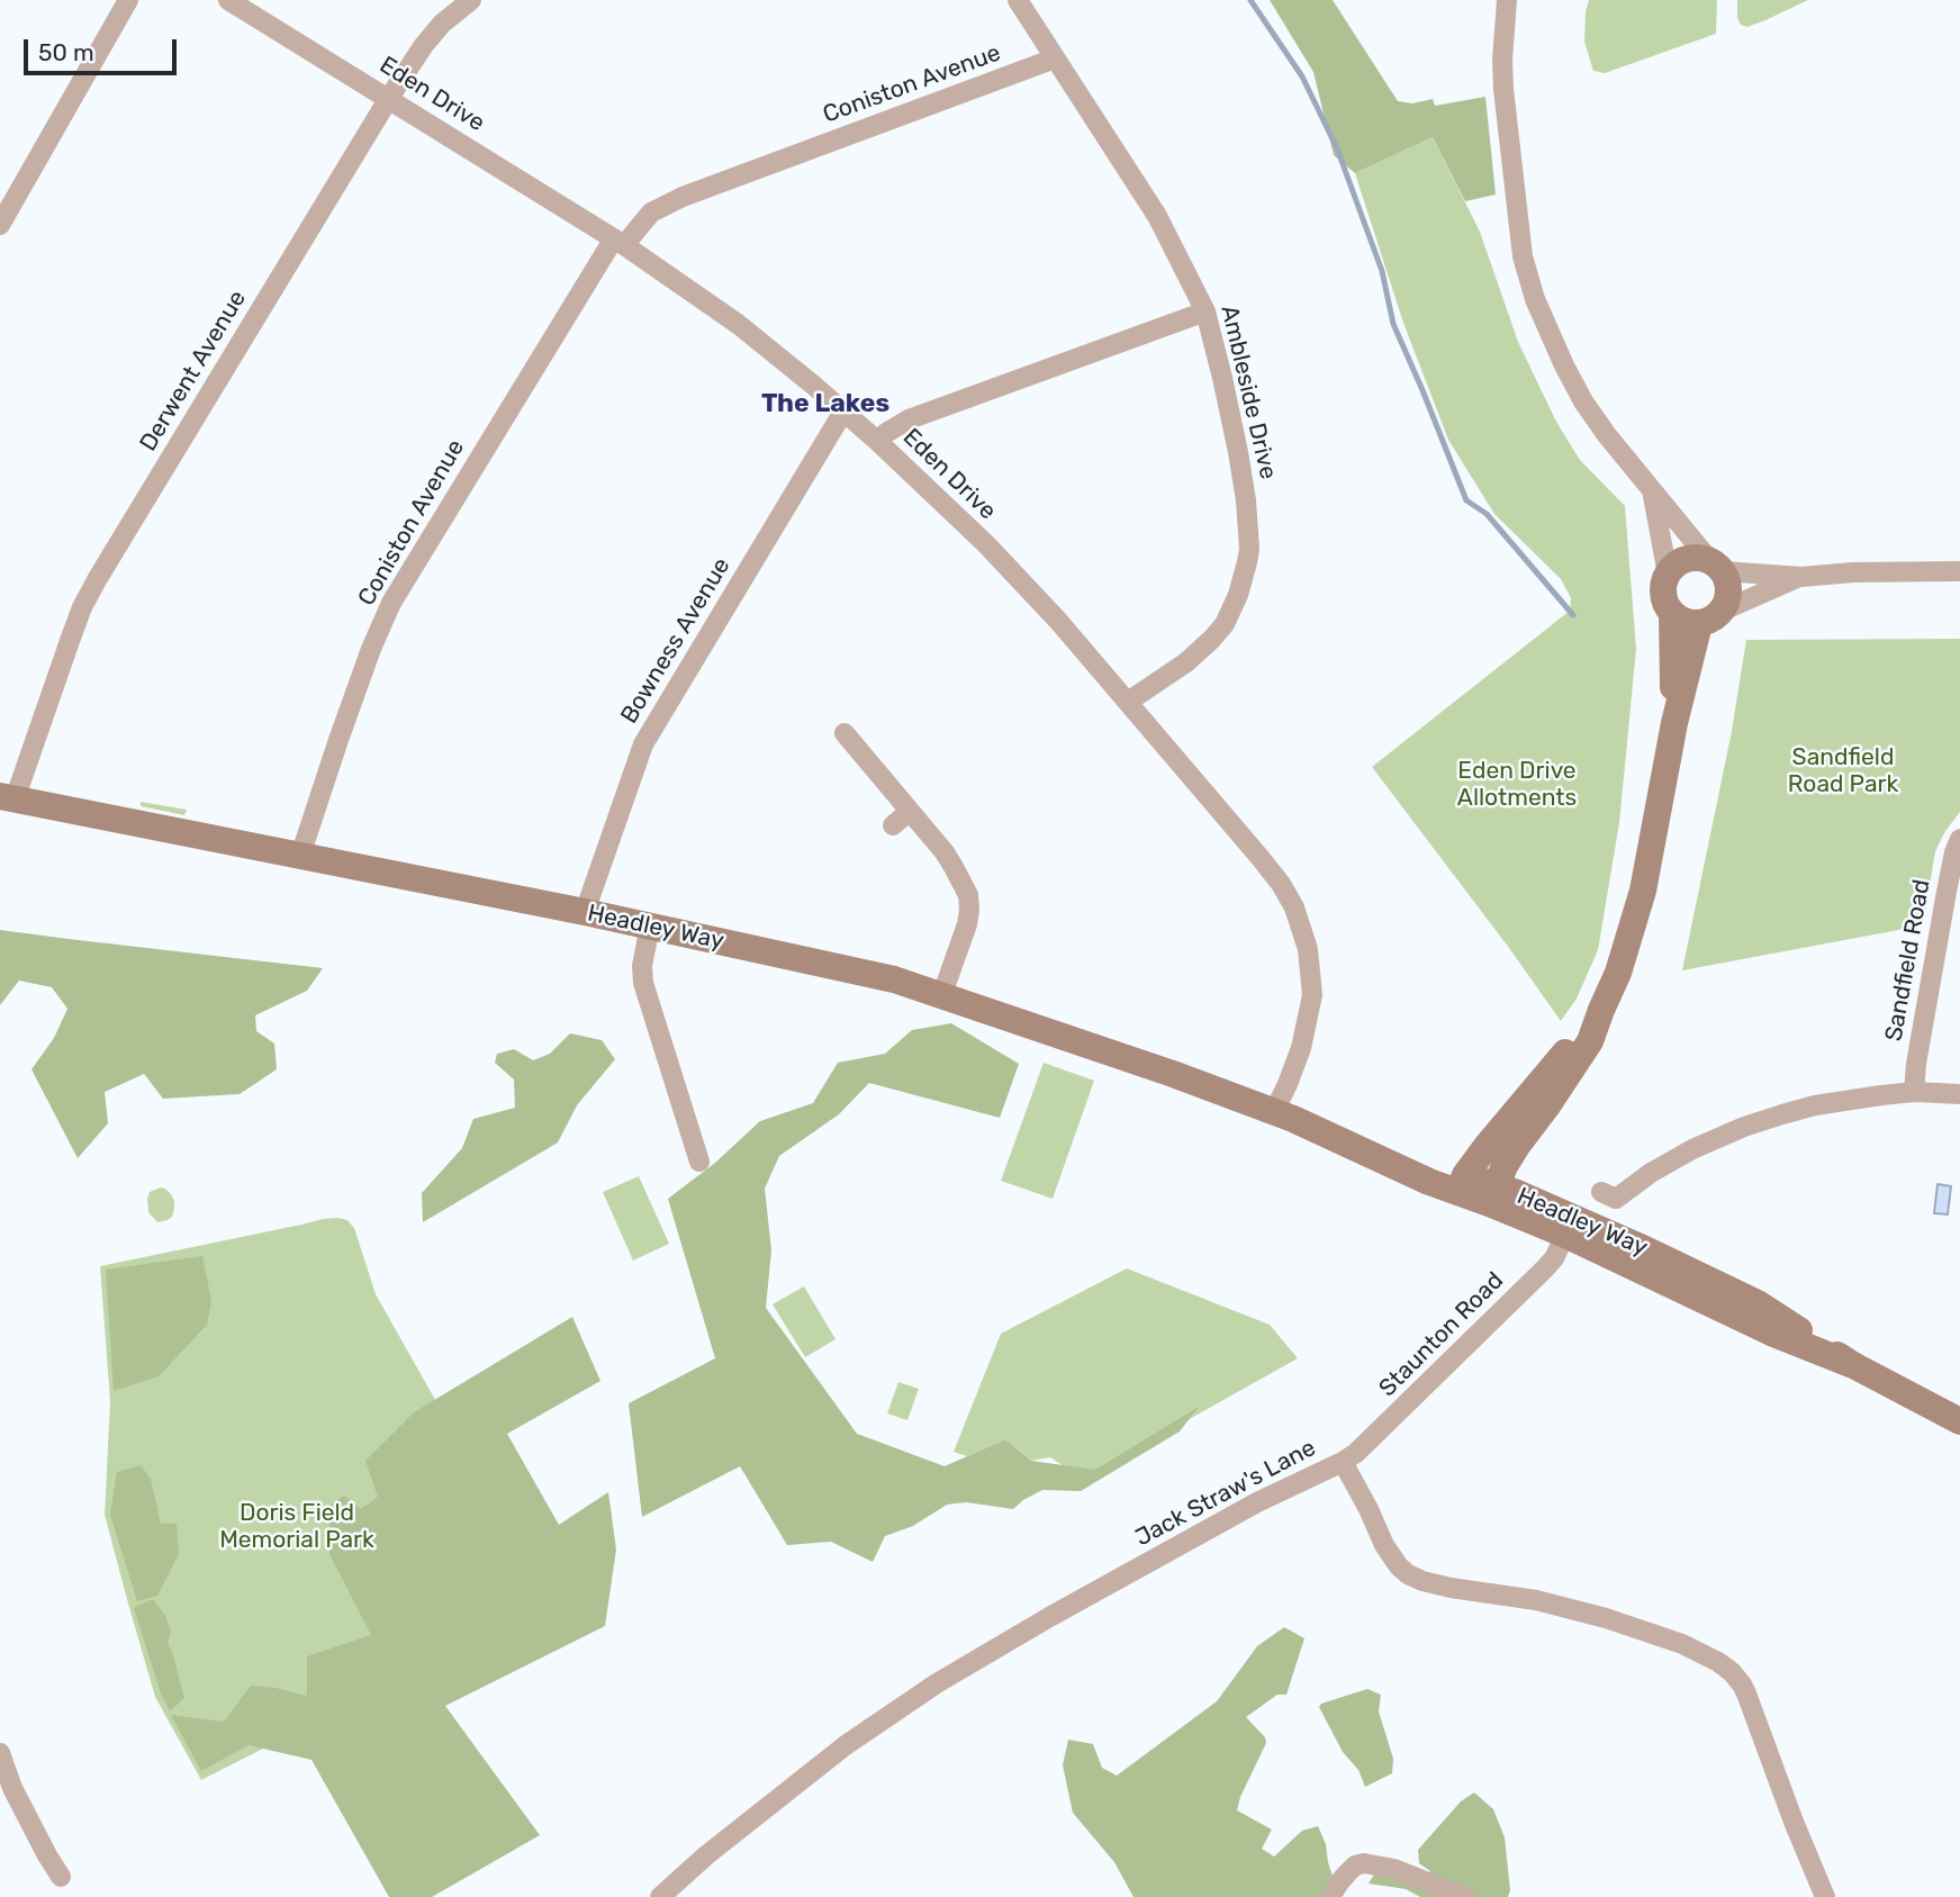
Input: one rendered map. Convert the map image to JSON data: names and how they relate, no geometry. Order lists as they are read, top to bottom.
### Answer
{
  "streets": {
    "main road": ["Headley Way"],
    "street": [
      "Coniston Avenue",
      "Eden Drive",
      "Derwent Avenue",
      "Ambleside Drive",
      "Bowness Avenue",
      "Sandfield Road",
      "Staunton Road",
      "Jack Straw's Lane"
    ]
  },
  "crossings": [
    ["Coniston Avenue", "Eden Drive"],
    ["Coniston Avenue", "Ambleside Drive"],
    ["Coniston Avenue", "Headley Way"],
    ["Eden Drive", "Derwent Avenue"],
    ["Eden Drive", "Ambleside Drive"],
    ["Eden Drive", "Bowness Avenue"],
    ["Eden Drive", "Headley Way"],
    ["Derwent Avenue", "Headley Way"],
    ["Bowness Avenue", "Headley Way"],
    ["Headley Way", "Staunton Road"],
    ["Staunton Road", "Jack Straw's Lane"]
  ],
  "districts": ["The Lakes"],
  "parks": ["Sandfield Road Park", "Eden Drive Allotments", "Doris Field Memorial Park"],
  "scale_bar": "50 m"
}
